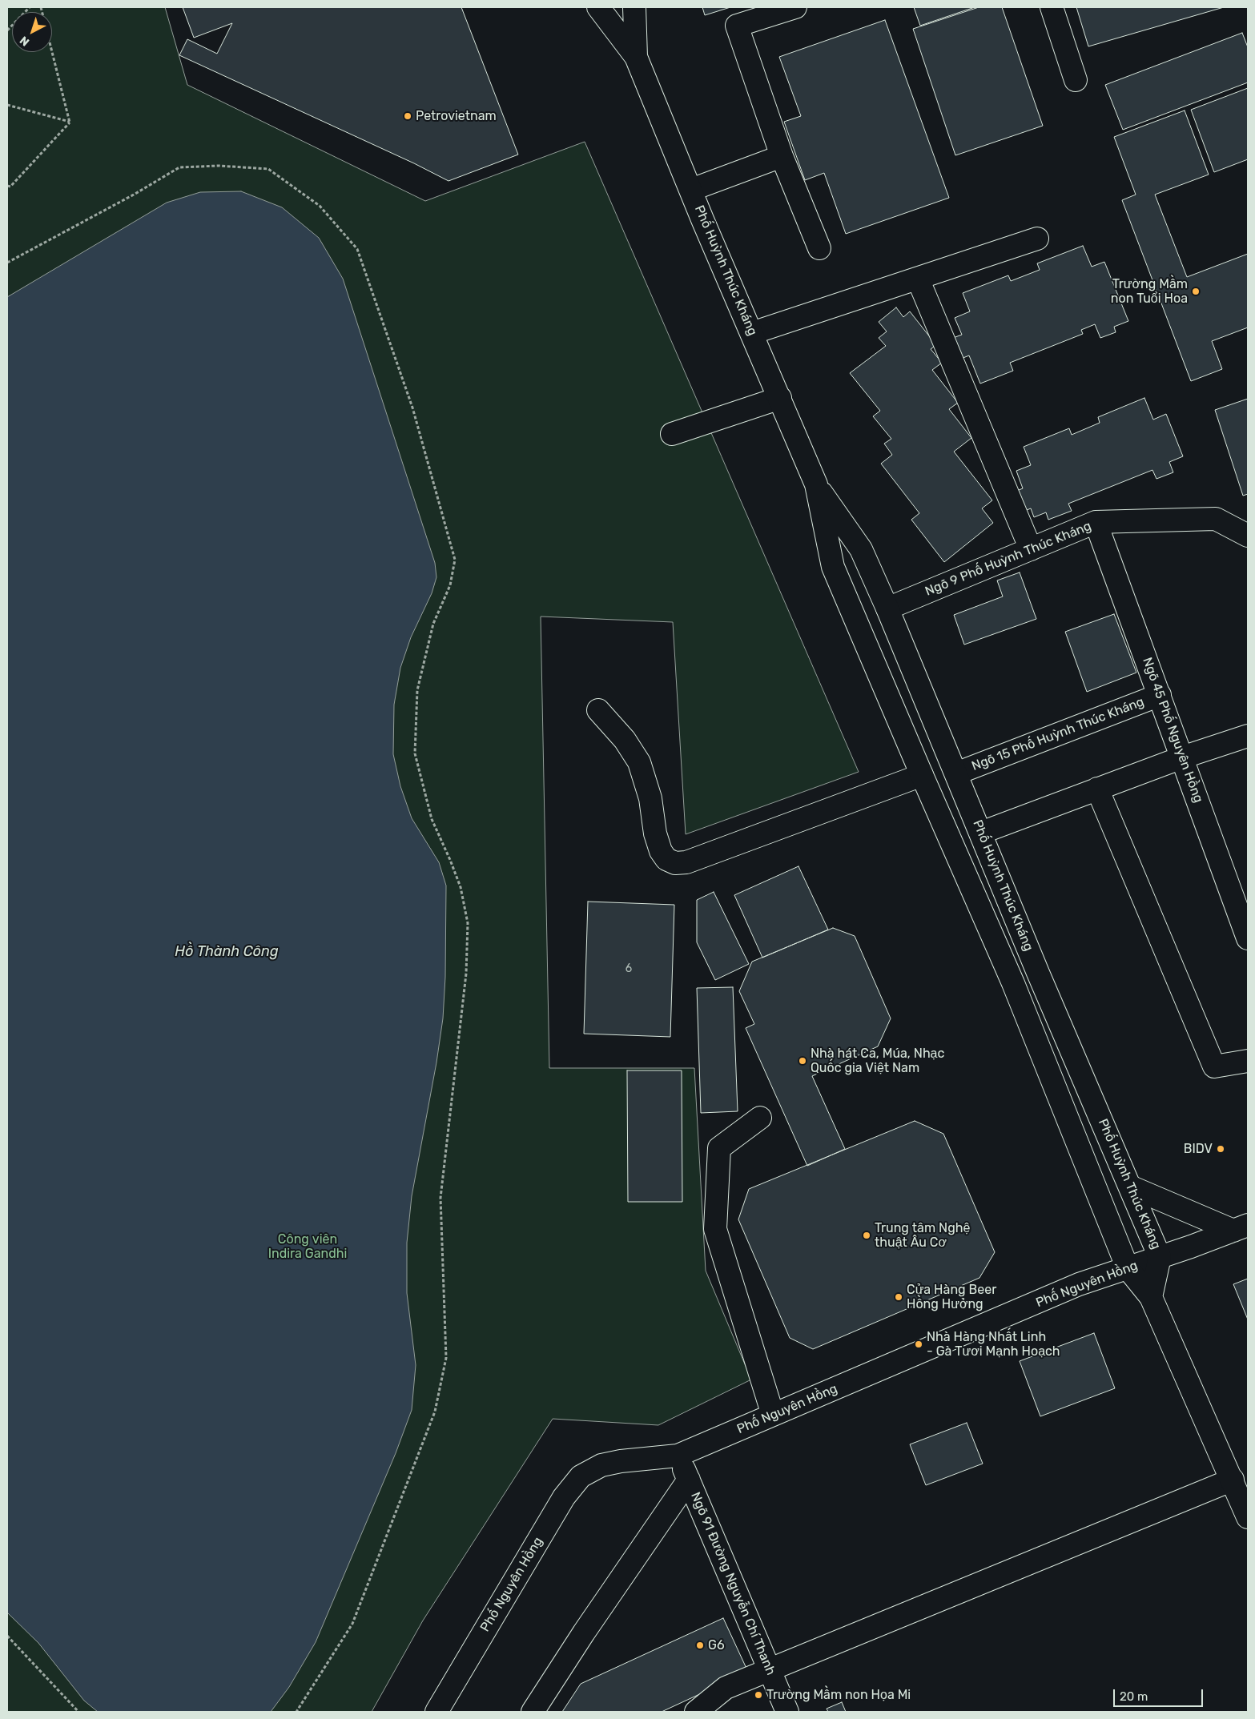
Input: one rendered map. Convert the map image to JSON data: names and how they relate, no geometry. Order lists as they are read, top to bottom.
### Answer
{
  "streets": {
    "street": [
      "Phố Huỳnh Thúc Kháng",
      "Ngõ 9 Phố Huỳnh Thúc Kháng",
      "Ngõ 45 Phố Nguyên Hồng",
      "Ngõ 15 Phố Huỳnh Thúc Kháng",
      "Phố Nguyên Hồng",
      "Ngõ 91 Đường Nguyễn Chí Thanh"
    ]
  },
  "crossings": [
    ["Phố Huỳnh Thúc Kháng", "Ngõ 9 Phố Huỳnh Thúc Kháng"],
    ["Phố Huỳnh Thúc Kháng", "Ngõ 15 Phố Huỳnh Thúc Kháng"],
    ["Phố Huỳnh Thúc Kháng", "Phố Nguyên Hồng"],
    ["Ngõ 9 Phố Huỳnh Thúc Kháng", "Ngõ 45 Phố Nguyên Hồng"],
    ["Ngõ 45 Phố Nguyên Hồng", "Ngõ 15 Phố Huỳnh Thúc Kháng"],
    ["Phố Nguyên Hồng", "Ngõ 91 Đường Nguyễn Chí Thanh"]
  ],
  "water": ["Hồ Thành Công"],
  "parks": ["Công viên Indira Gandhi"],
  "places": [
    "Petrovietnam",
    "Trường Mầm non Tuổi Hoa",
    "Nhà hát Ca, Múa, Nhạc Quốc gia Việt Nam",
    "BIDV",
    "Trung tâm Nghệ thuật Âu Cơ",
    "Cửa Hàng Beer Hồng Hưởng",
    "Nhà Hàng Nhất Linh - Gà Tươi Mạnh Hoạch",
    "G6",
    "Trường Mầm non Họa Mi"
  ],
  "house_numbers": ["6"],
  "scale_bar": "20 m",
  "north": "bottom left"
}
